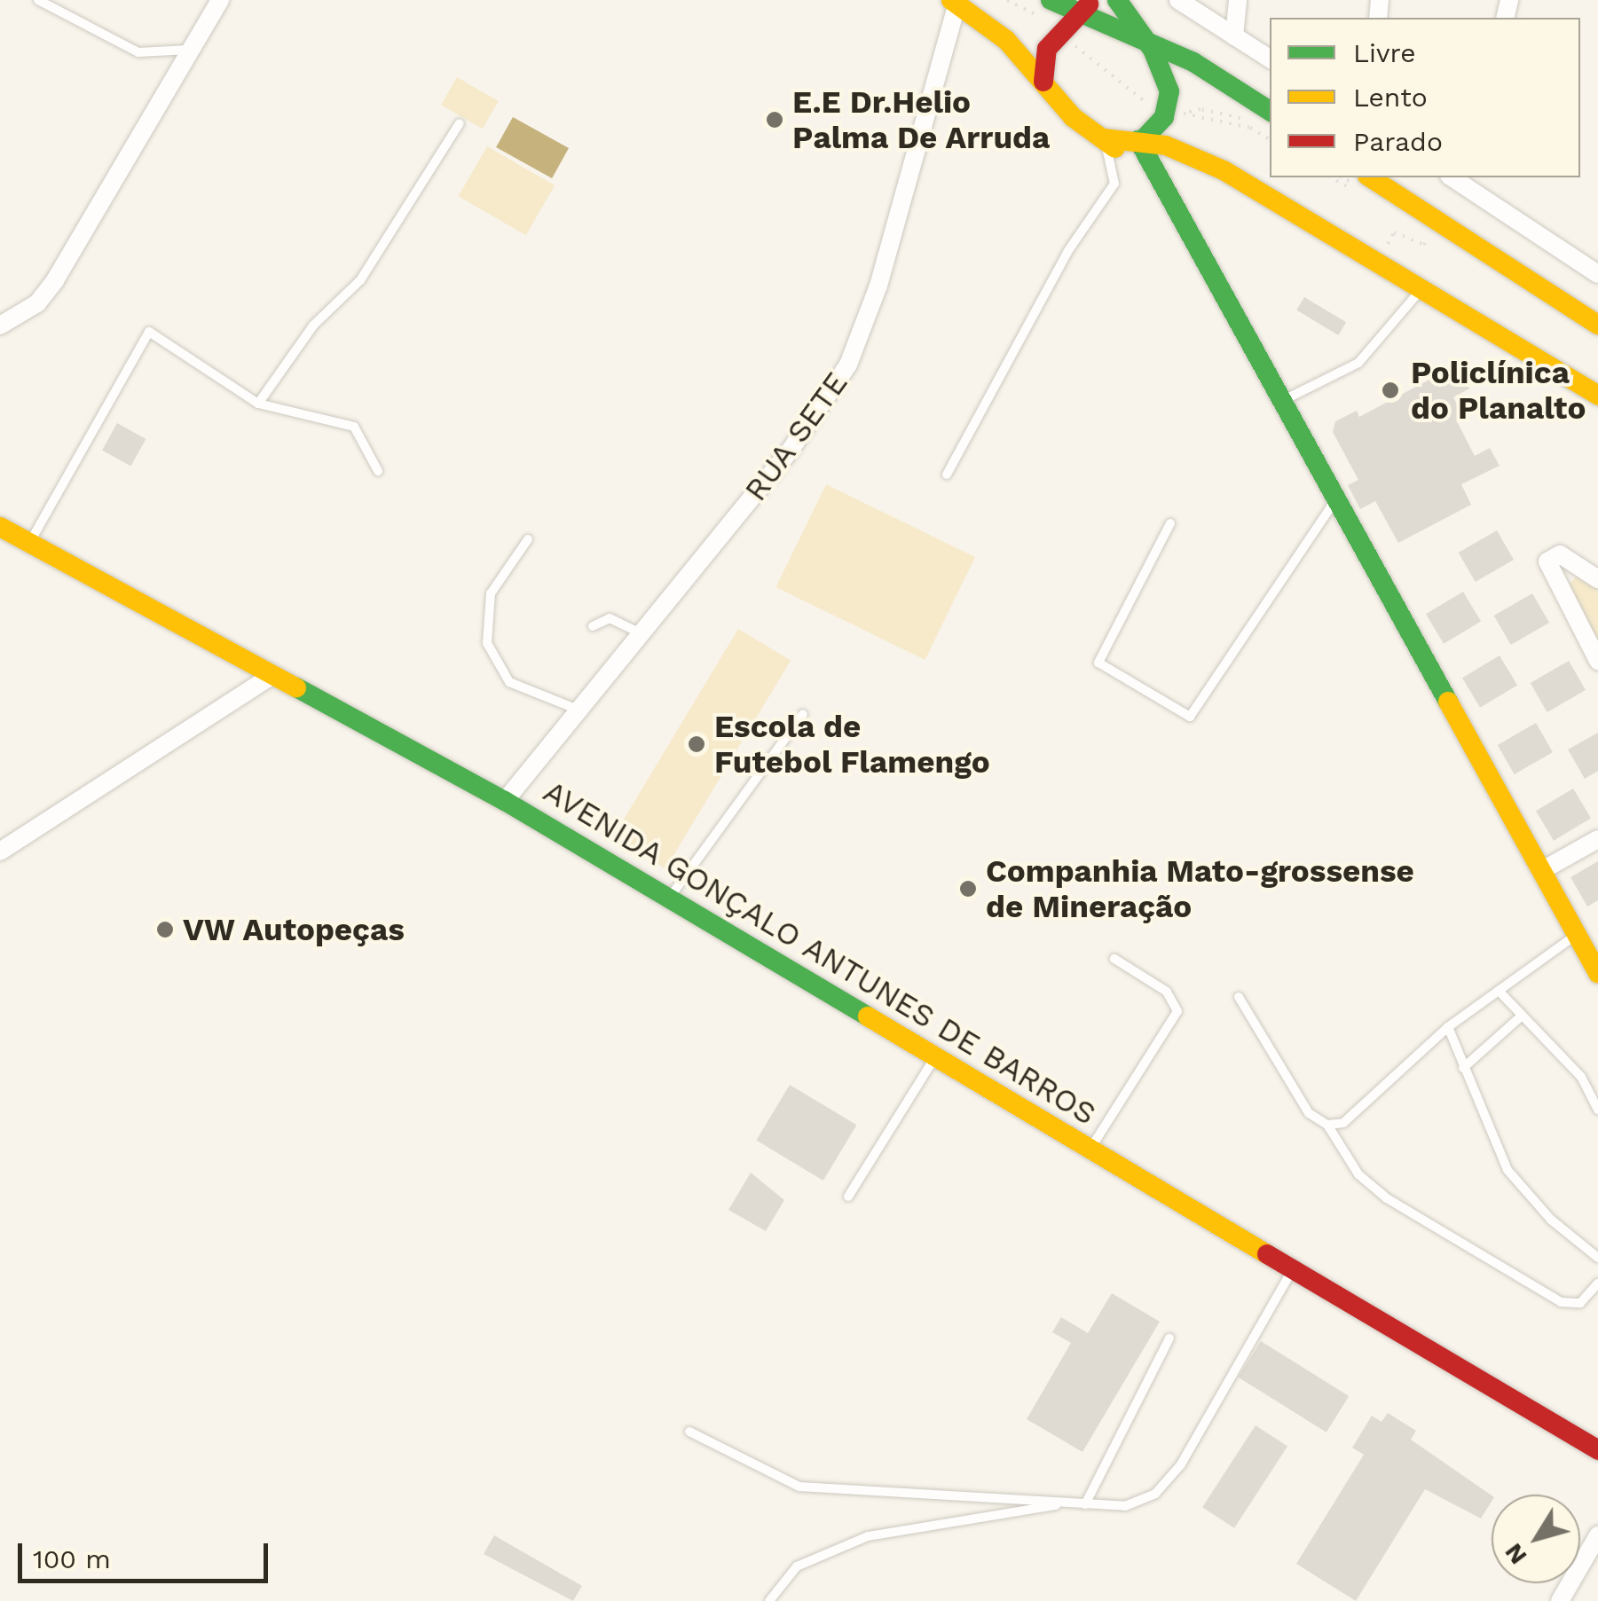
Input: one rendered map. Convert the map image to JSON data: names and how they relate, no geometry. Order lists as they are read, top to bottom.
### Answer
{
  "streets": {
    "main road": ["AVENIDA GONÇALO ANTUNES DE BARROS"],
    "street": ["RUA SETE"]
  },
  "crossings": [
    ["RUA SETE", "AVENIDA GONÇALO ANTUNES DE BARROS"]
  ],
  "places": [
    "E.E Dr.Helio Palma De Arruda",
    "Policlínica do Planalto",
    "Escola de Futebol Flamengo",
    "Companhia Mato-grossense de Mineração",
    "VW Autopeças"
  ],
  "legend": ["Livre", "Lento", "Parado"],
  "scale_bar": "100 m",
  "north": "bottom left"
}
